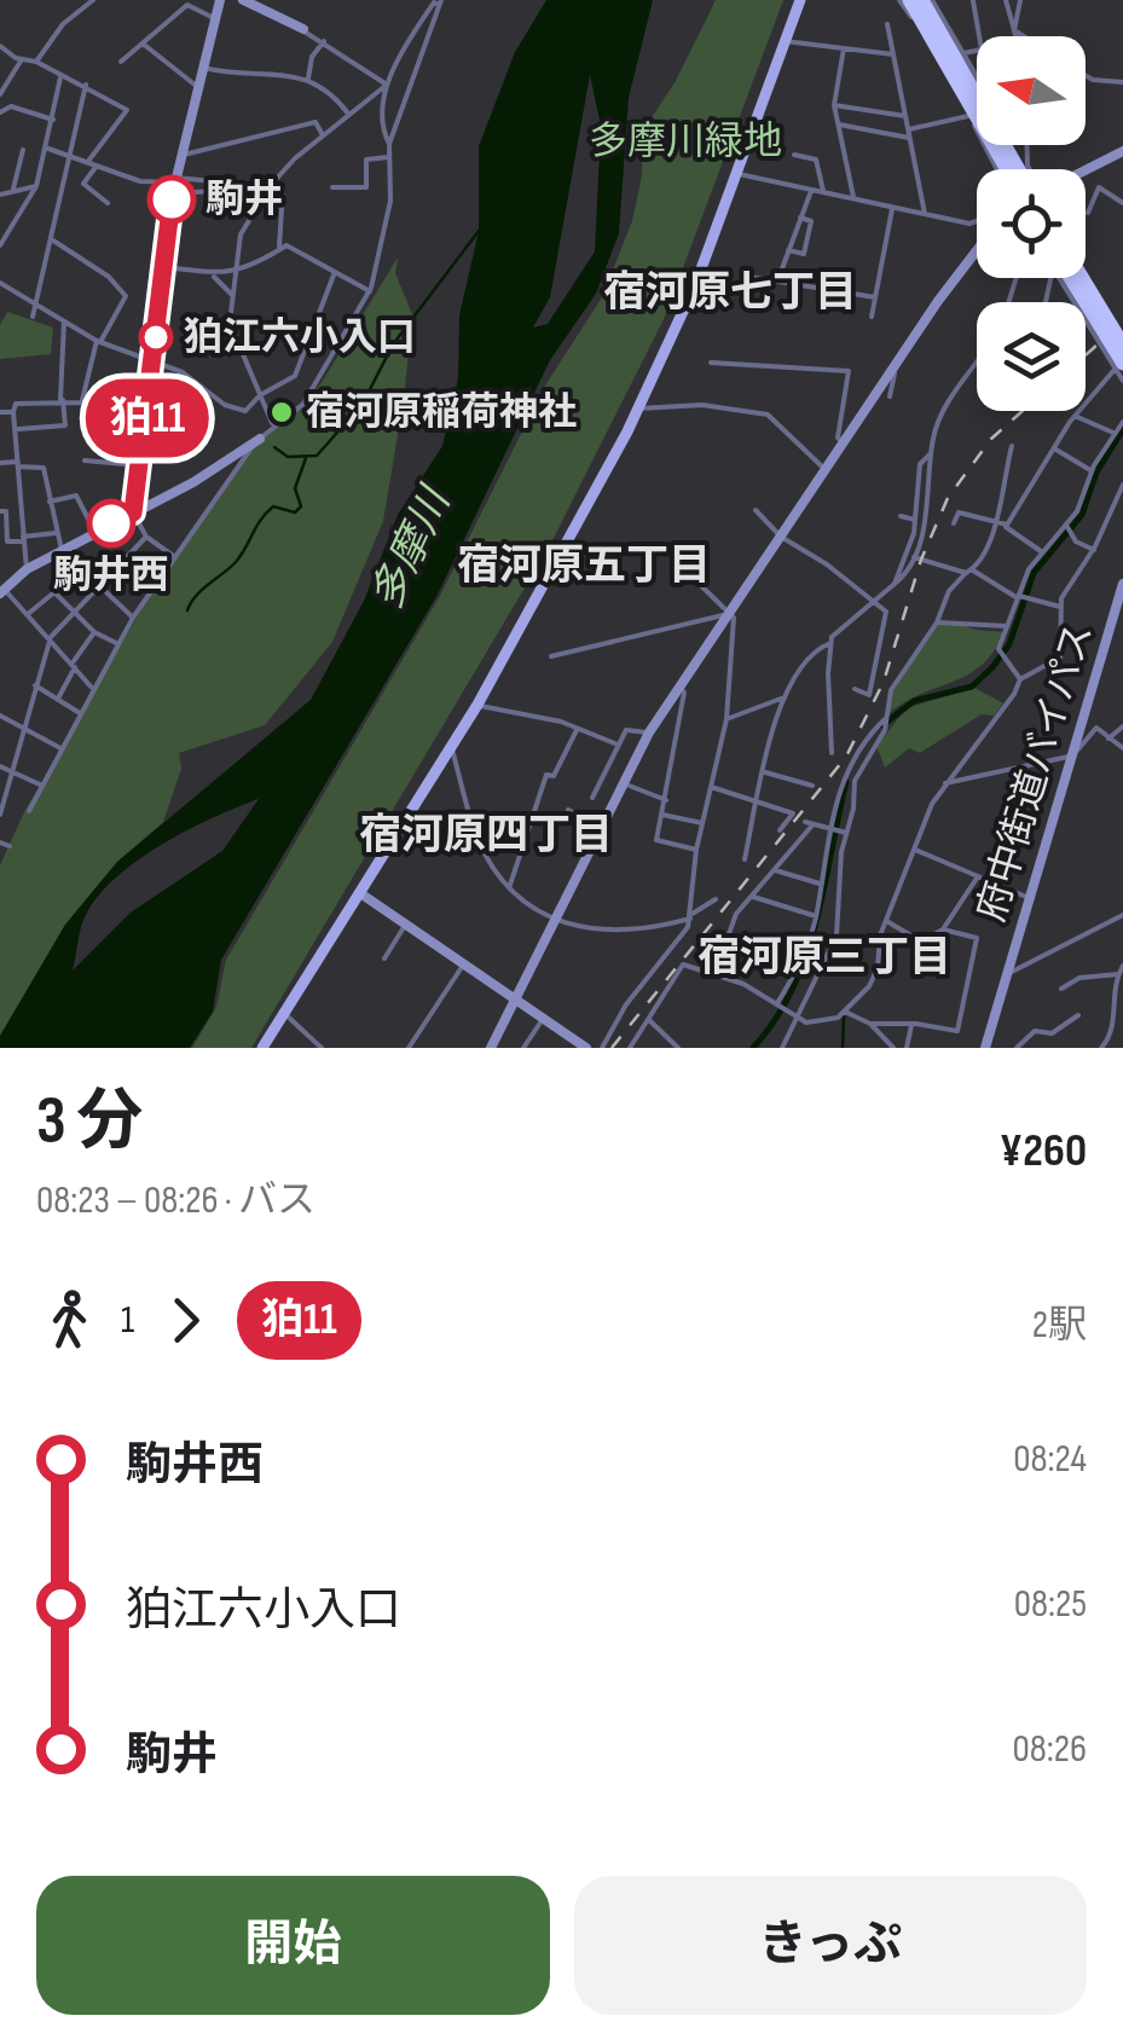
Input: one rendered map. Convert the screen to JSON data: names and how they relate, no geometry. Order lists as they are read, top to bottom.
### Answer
{
  "streets": {
    "street": ["府中街道バイパス"]
  },
  "districts": [
    "宿河原七丁目",
    "宿河原五丁目",
    "宿河原四丁目",
    "宿河原三丁目"
  ],
  "water": ["多摩川"],
  "parks": ["多摩川緑地"],
  "places": [
    "駒井",
    "狛江六小入口",
    "宿河原稲荷神社",
    "駒井西"
  ],
  "lines": ["bus line 狛11"],
  "north": "left",
  "page": {
    "on_map": "狛11",
    "heading": ["3 分", "08:23 – 08:26 · バス", "¥260"],
    "legs": ["1", "狛11", "2駅"],
    "list": [
      {
        "name": "駒井西",
        "value": "08:24"
      },
      {
        "name": "狛江六小入口",
        "value": "08:25"
      },
      {
        "name": "駒井",
        "value": "08:26"
      }
    ],
    "buttons": ["開始", "きっぷ"]
  }
}
